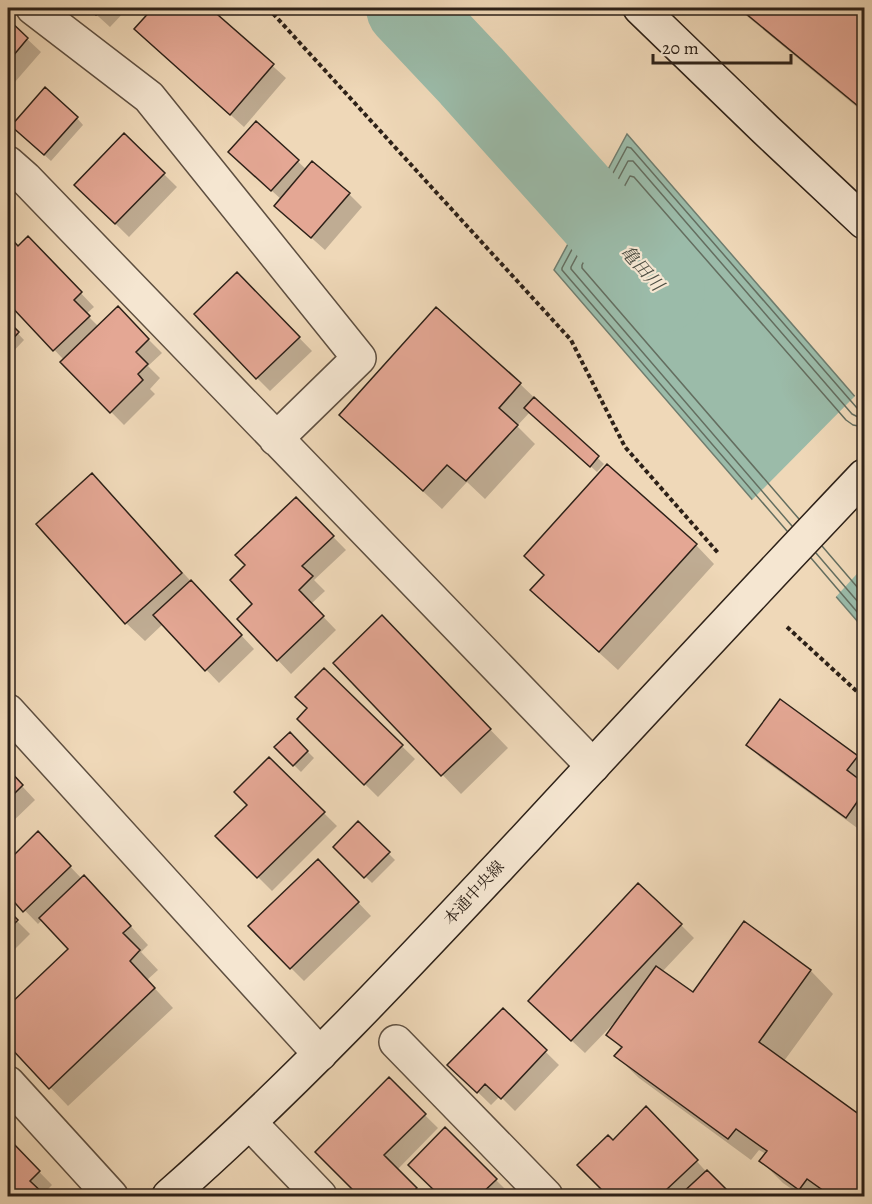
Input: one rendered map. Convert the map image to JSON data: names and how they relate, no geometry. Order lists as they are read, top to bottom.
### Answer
{
  "streets": {
    "street": ["本通中央線"]
  },
  "water": ["亀田川"],
  "scale_bar": "20 m"
}
